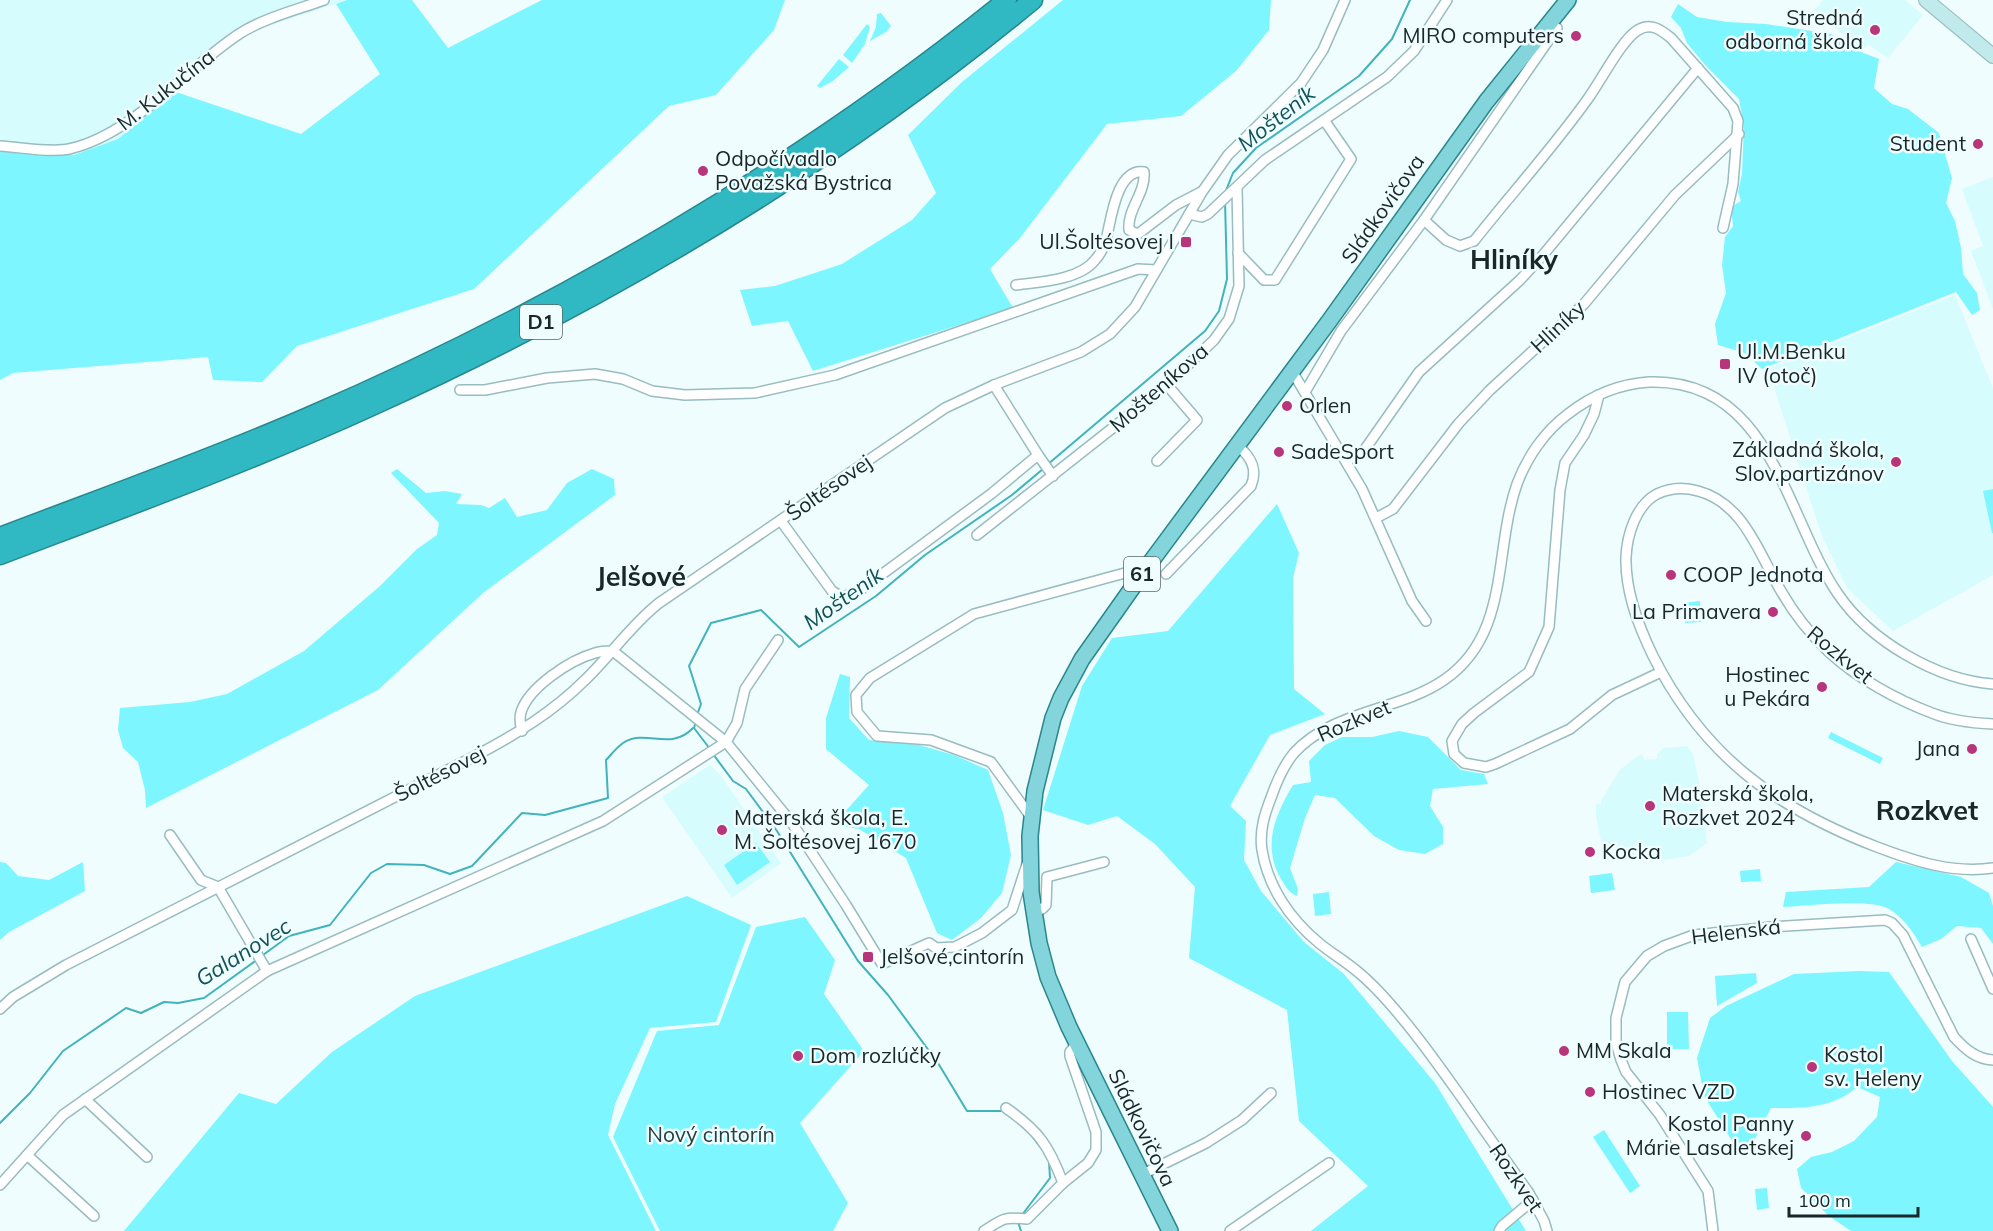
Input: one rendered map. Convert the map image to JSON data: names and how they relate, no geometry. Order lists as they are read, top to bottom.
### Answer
{
  "streets": {
    "highway": ["D1"],
    "main road": ["Sládkovičova", "61"],
    "street": [
      "M. Kukučína",
      "Hliníky",
      "Mošteníkova",
      "Šoltésovej",
      "Rozkvet",
      "Helenská"
    ]
  },
  "crossings": [
    ["Mošteníkova", "Šoltésovej"]
  ],
  "districts": ["Hliníky", "Jelšové", "Rozkvet"],
  "water": ["Mošteník", "Galanovec"],
  "parks": ["Nový cintorín"],
  "places": {
    "other": [
      "Stredná odborná škola",
      "MIRO computers",
      "Student",
      "Odpočívadlo Považská Bystrica",
      "Orlen",
      "SadeSport",
      "Základná škola, Slov.partizánov",
      "COOP Jednota",
      "La Primavera",
      "Hostinec u Pekára",
      "Jana",
      "Materská škola, Rozkvet 2024",
      "Materská škola, E. M. Šoltésovej 1670",
      "Kocka",
      "MM Skala",
      "Dom rozlúčky",
      "Kostol sv. Heleny",
      "Hostinec VZD",
      "Kostol Panny Márie Lasaletskej"
    ],
    "transit": ["Ul.Šoltésovej I", "Ul.M.Benku IV (otoč)", "Jelšové,cintorín"]
  },
  "scale_bar": "100 m"
}
